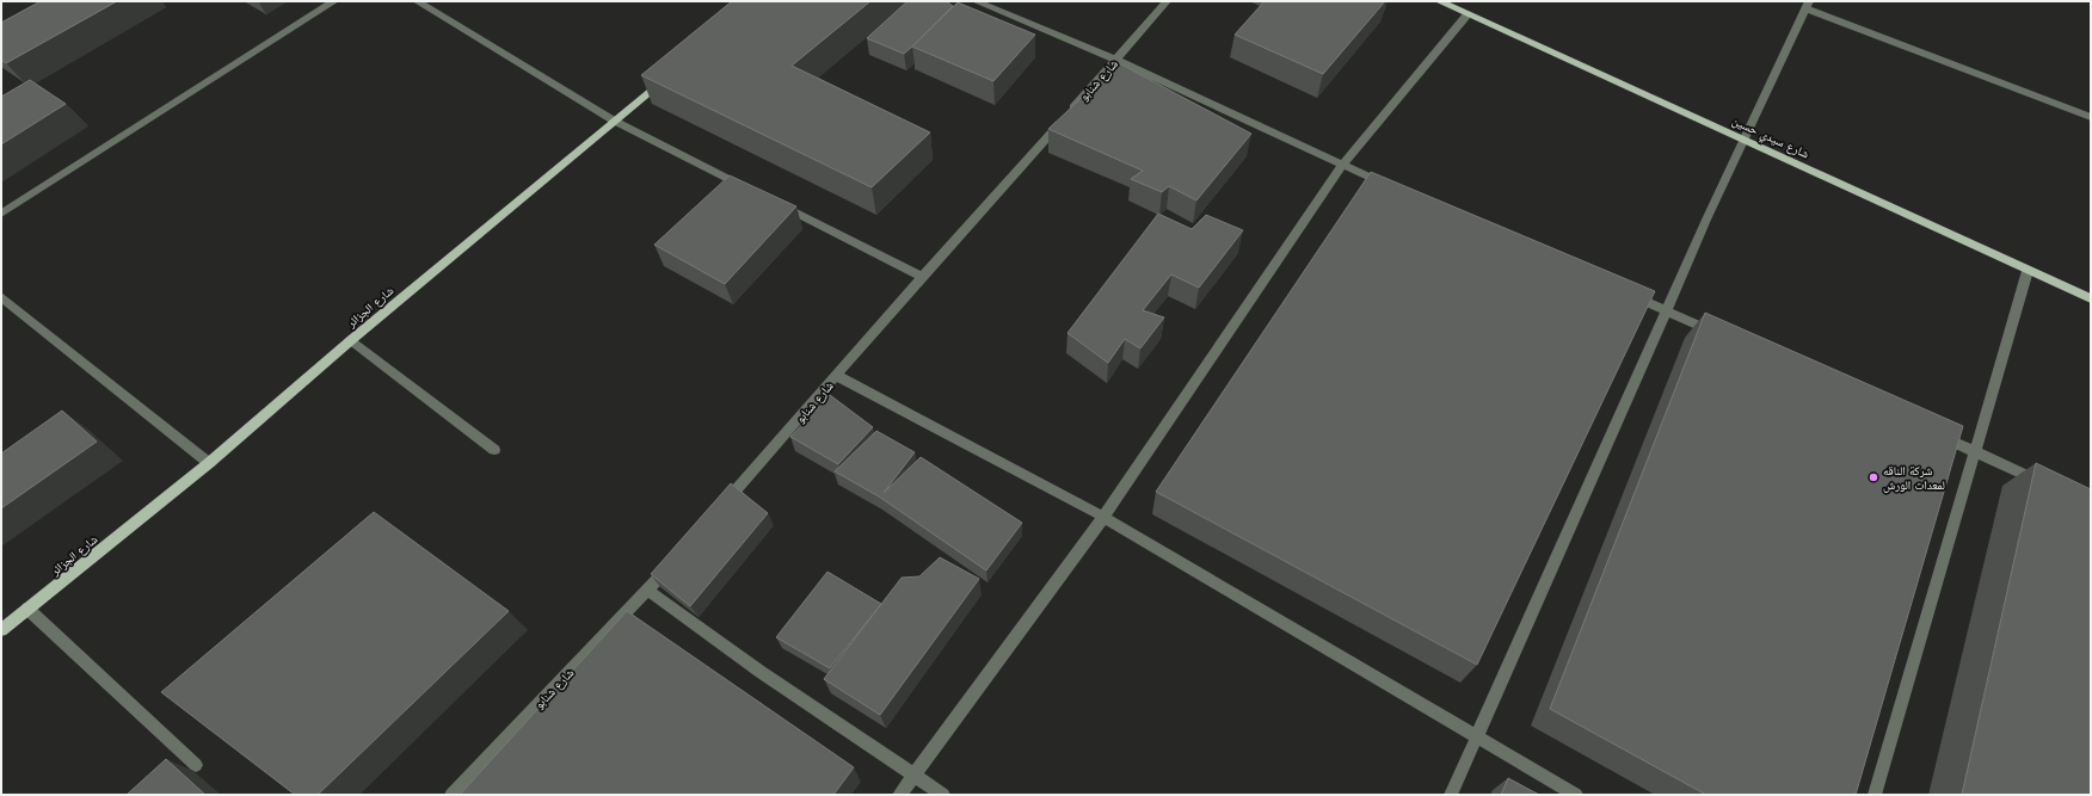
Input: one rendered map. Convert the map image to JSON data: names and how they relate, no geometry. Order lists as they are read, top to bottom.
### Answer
{
  "streets": {
    "main road": ["شارع سيدي حسين", "شارع الجزائر"],
    "street": ["شارع شنابو"]
  },
  "places": ["شركة الناقه لمعدات الورش"]
}
